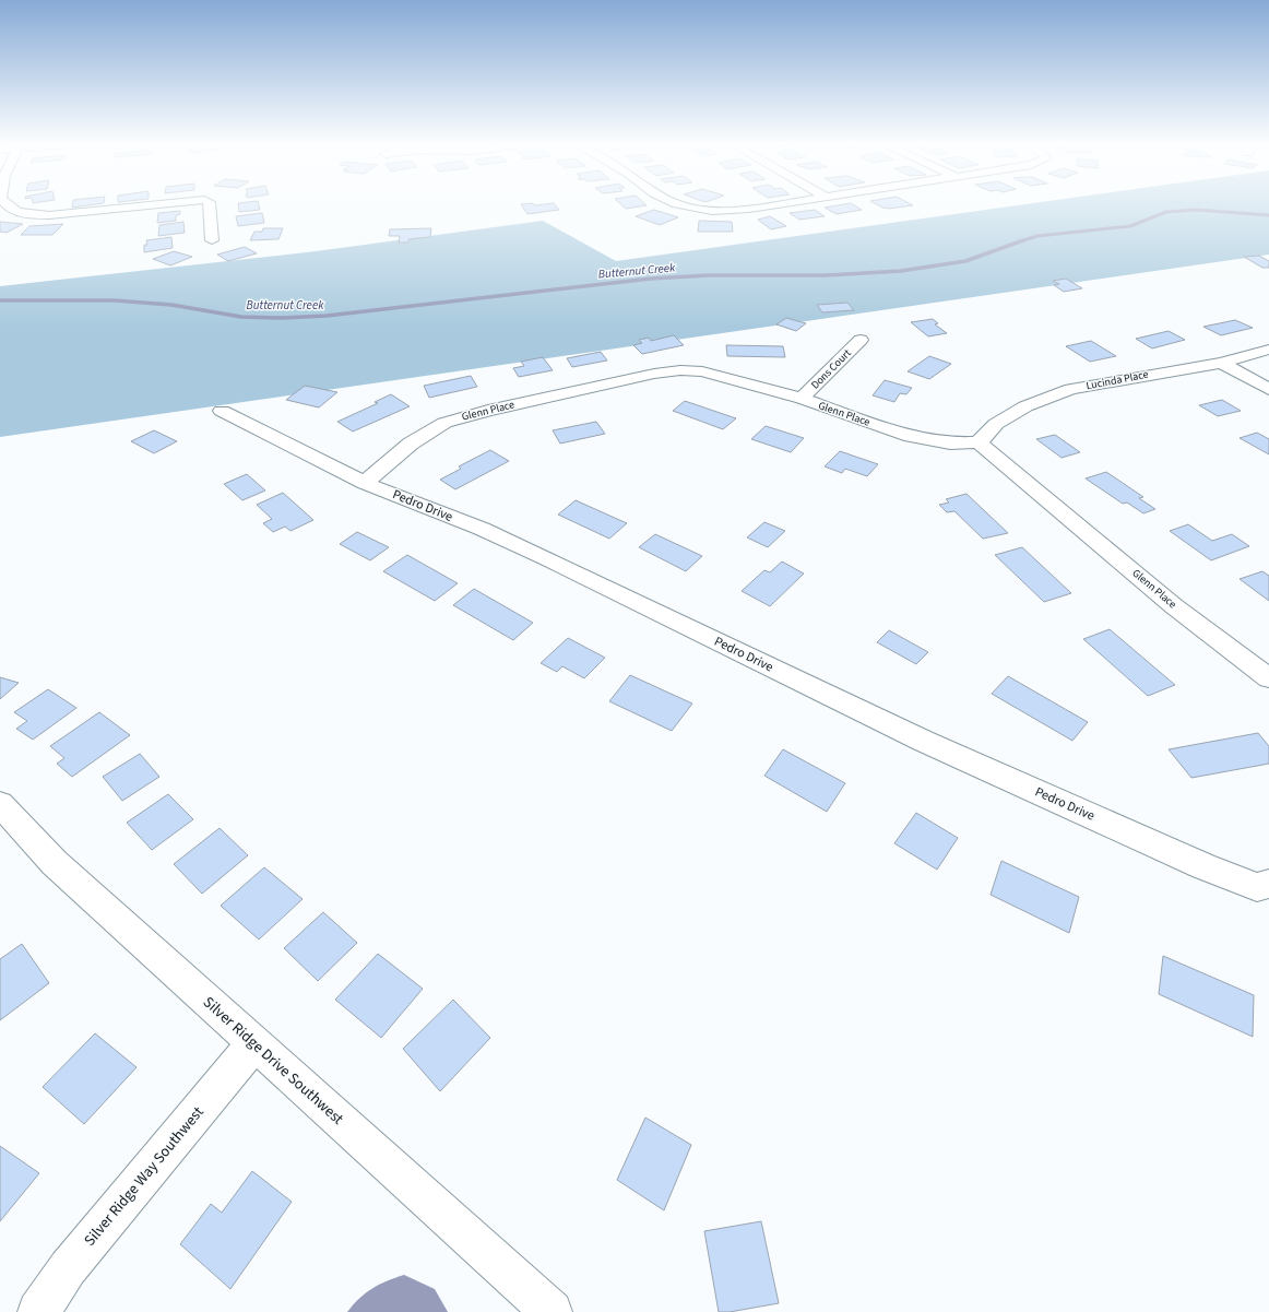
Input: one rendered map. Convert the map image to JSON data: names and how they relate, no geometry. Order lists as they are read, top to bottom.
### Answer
{
  "streets": {
    "street": [
      "Dons Court",
      "Lucinda Place",
      "Glenn Place",
      "Pedro Drive",
      "Silver Ridge Drive Southwest",
      "Silver Ridge Way Southwest"
    ]
  },
  "crossings": [
    ["Dons Court", "Glenn Place"],
    ["Lucinda Place", "Glenn Place"],
    ["Glenn Place", "Pedro Drive"],
    ["Silver Ridge Drive Southwest", "Silver Ridge Way Southwest"]
  ],
  "water": ["Butternut Creek"]
}
